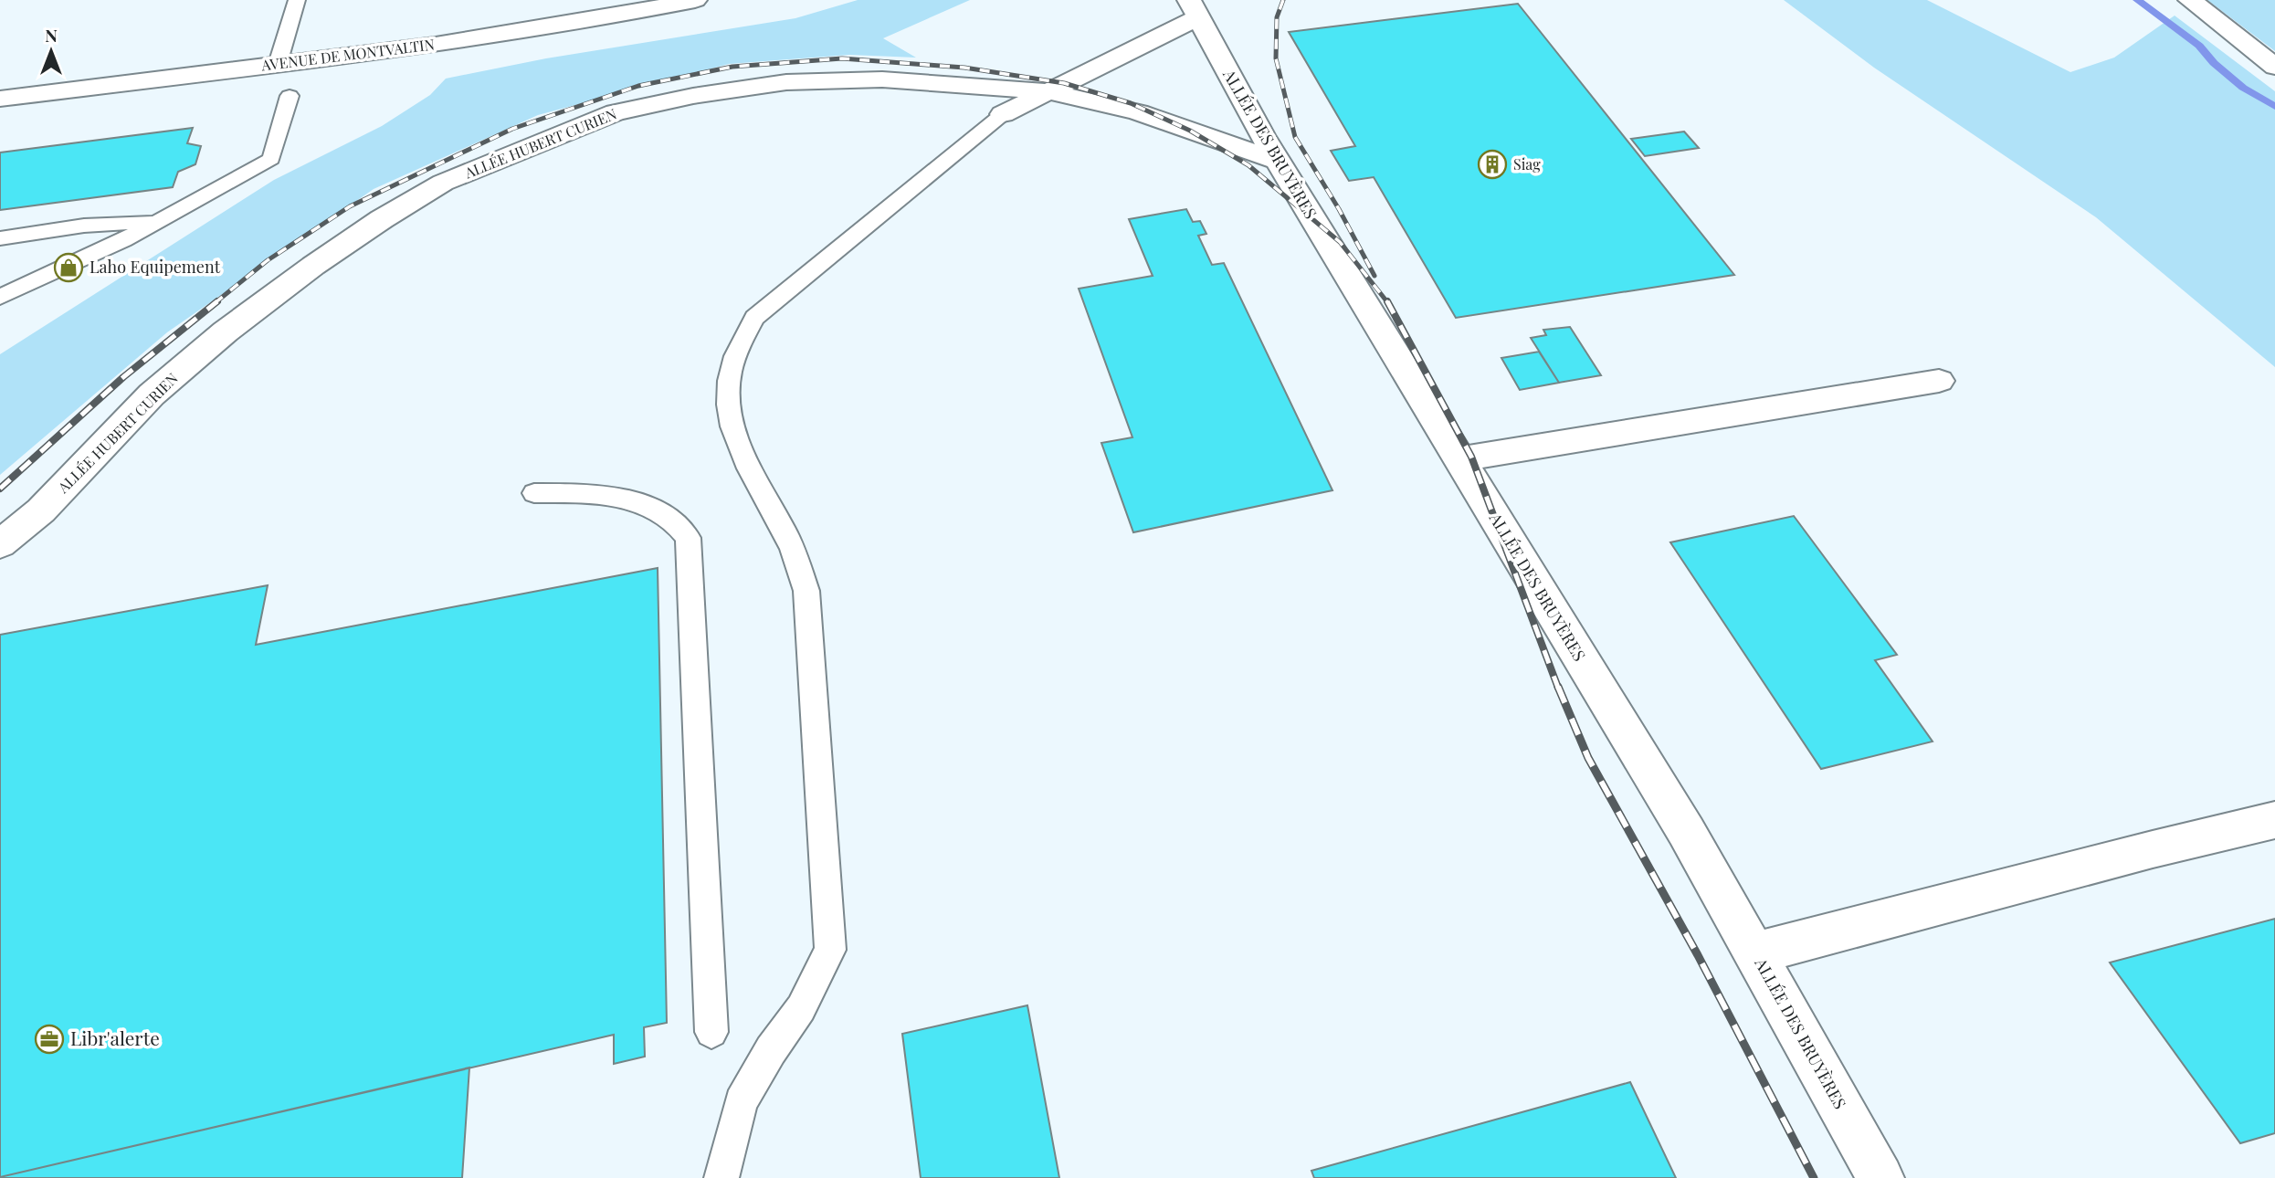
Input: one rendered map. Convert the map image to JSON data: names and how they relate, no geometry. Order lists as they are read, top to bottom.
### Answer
{
  "streets": {
    "street": ["AVENUE DE MONTVALTIN", "ALLÉE HUBERT CURIEN", "ALLÉE DES BRUYÈRES"]
  },
  "crossings": [
    ["ALLÉE HUBERT CURIEN", "ALLÉE DES BRUYÈRES"]
  ],
  "places": {
    "building": ["Siag"],
    "shop": ["Laho Equipement"],
    "office": ["Libr'alerte"]
  },
  "north": "top"
}
